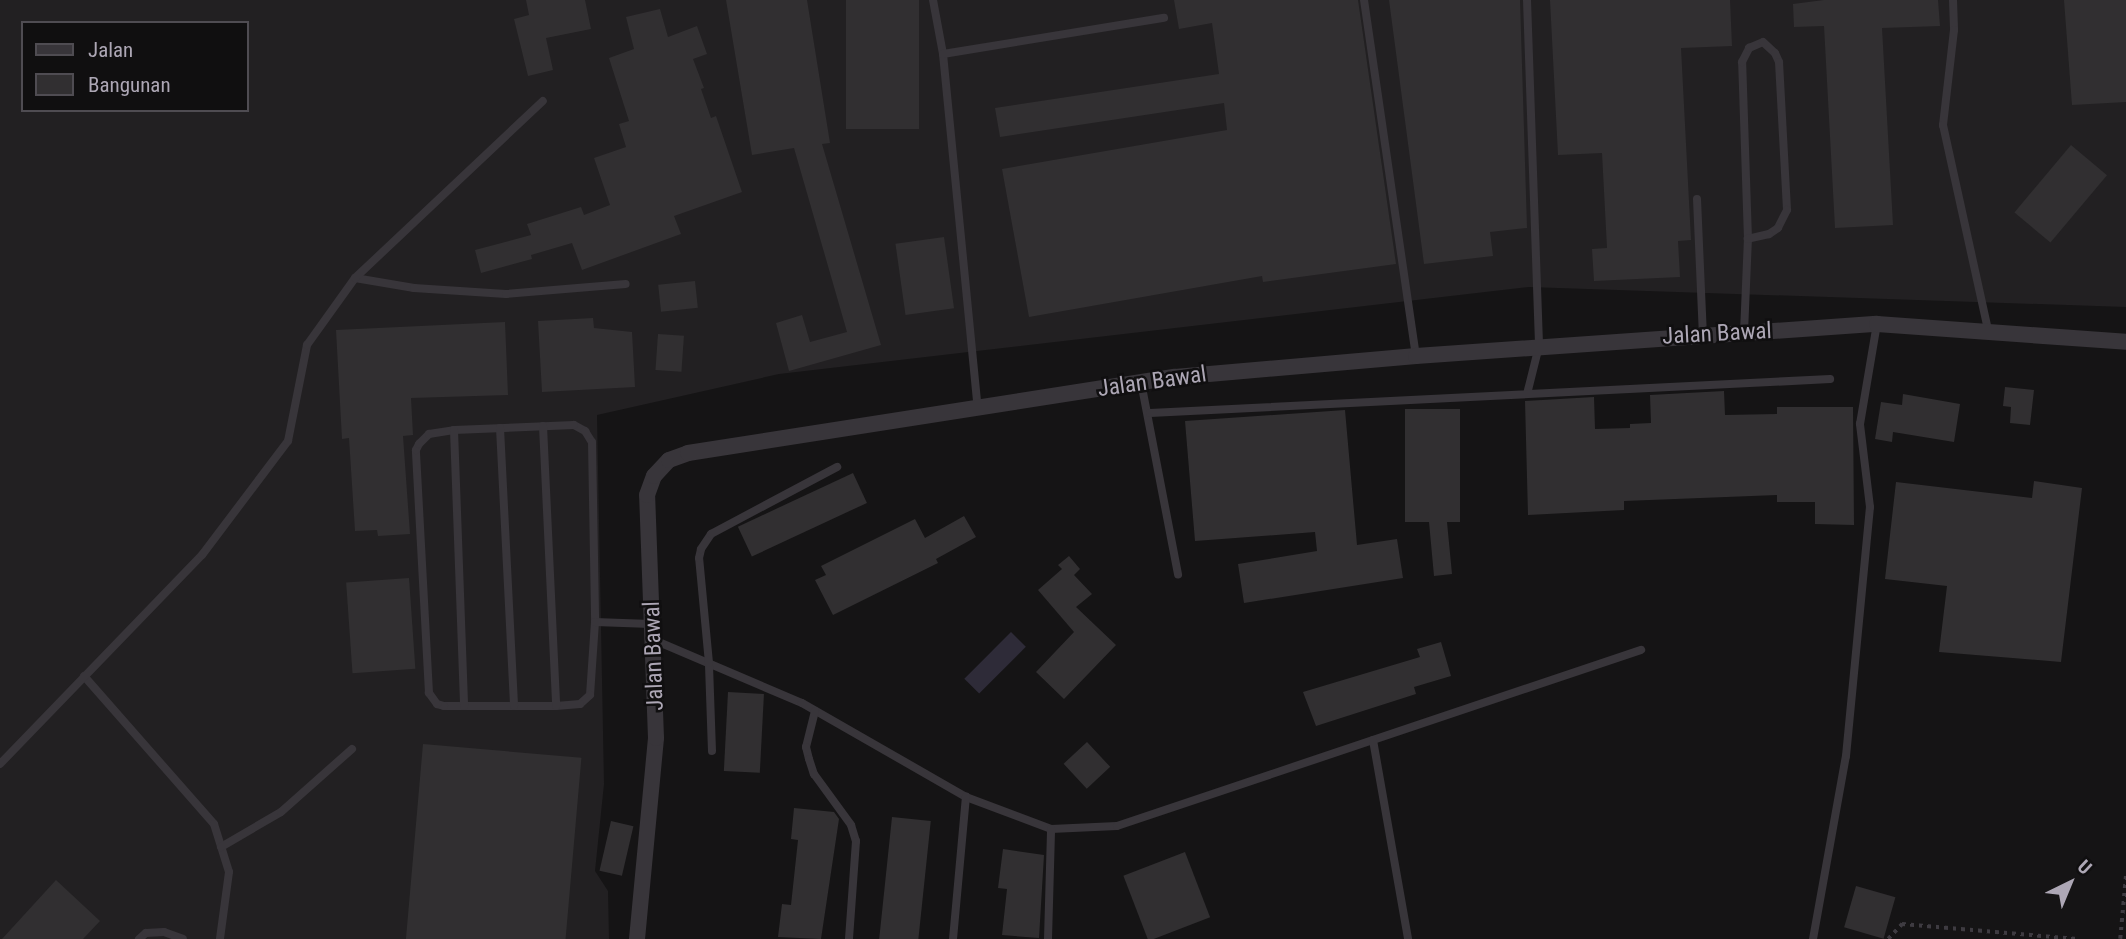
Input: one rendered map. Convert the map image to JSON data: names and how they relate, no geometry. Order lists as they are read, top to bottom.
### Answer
{
  "streets": {
    "street": ["Jalan Bawal"]
  },
  "legend": ["Jalan", "Bangunan"],
  "north": "top right"
}
